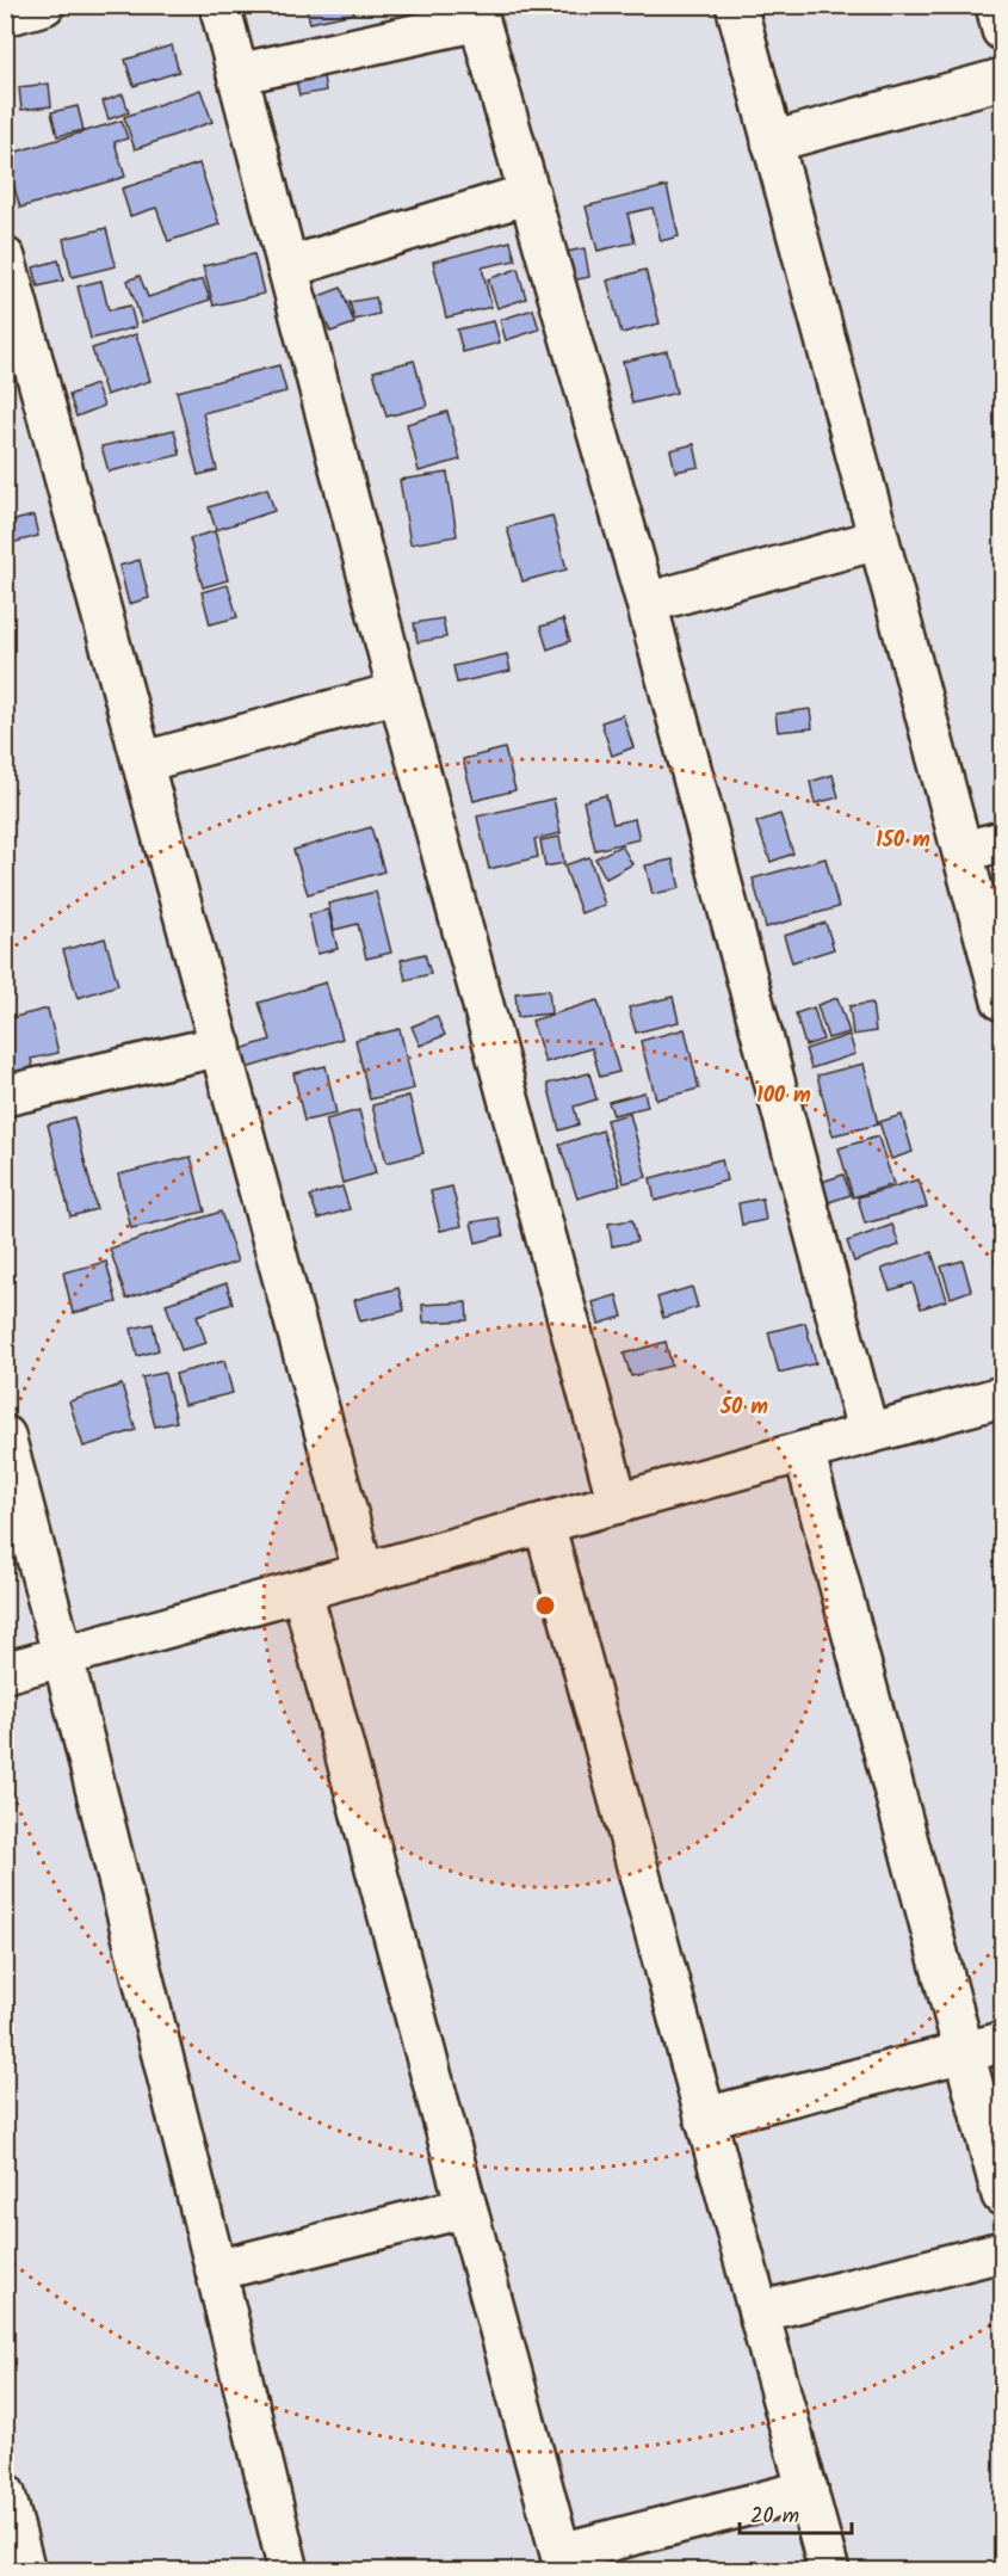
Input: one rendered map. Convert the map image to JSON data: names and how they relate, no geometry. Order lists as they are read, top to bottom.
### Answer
{
  "scale_bar": "20 m",
  "rings": ["150 m", "100 m", "50 m"]
}
